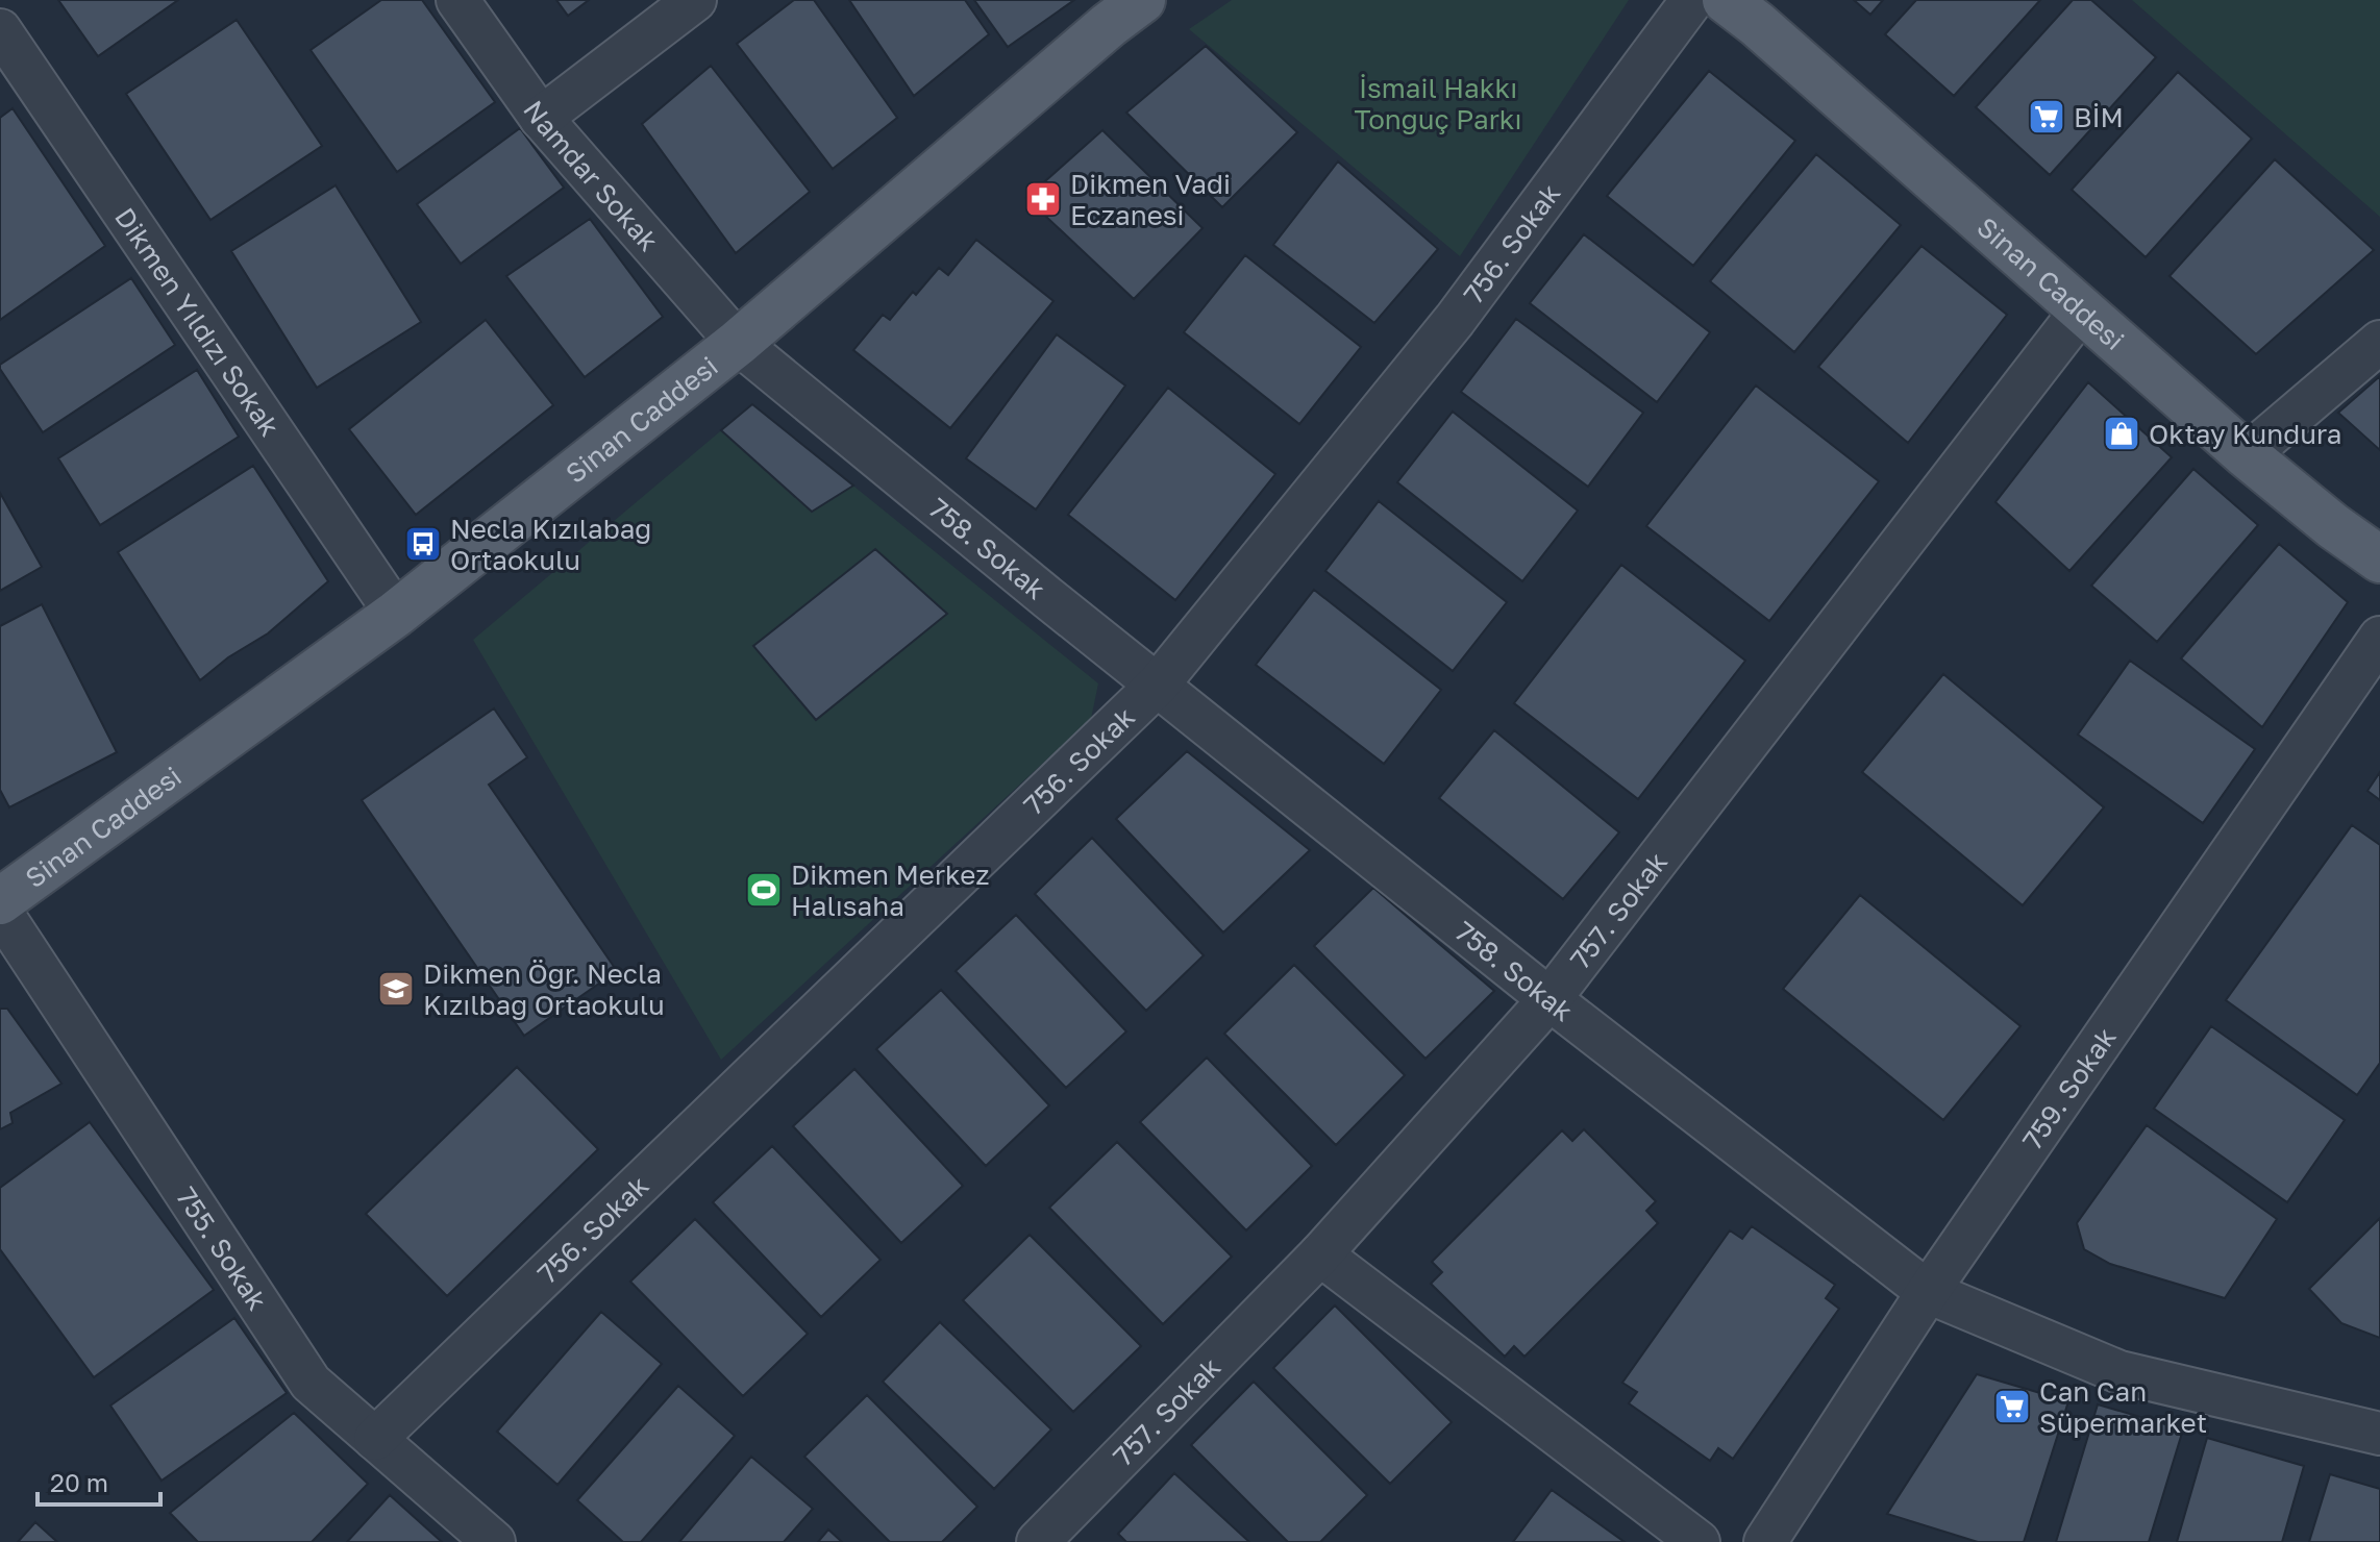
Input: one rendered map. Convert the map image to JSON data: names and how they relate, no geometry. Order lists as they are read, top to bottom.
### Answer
{
  "streets": {
    "main road": ["Sinan Caddesi"],
    "street": [
      "Namdar Sokak",
      "756. Sokak",
      "Dikmen Yıldızı Sokak",
      "758. Sokak",
      "757. Sokak",
      "759. Sokak",
      "755. Sokak"
    ]
  },
  "crossings": [
    ["Namdar Sokak", "Sinan Caddesi"],
    ["Namdar Sokak", "758. Sokak"],
    ["756. Sokak", "758. Sokak"],
    ["756. Sokak", "755. Sokak"],
    ["Sinan Caddesi", "Dikmen Yıldızı Sokak"],
    ["Sinan Caddesi", "758. Sokak"],
    ["Sinan Caddesi", "757. Sokak"],
    ["758. Sokak", "757. Sokak"],
    ["758. Sokak", "759. Sokak"]
  ],
  "parks": ["İsmail Hakkı Tonguç Parkı"],
  "places": {
    "supermarket": ["BİM", "Can Can Süpermarket"],
    "pharmacy": ["Dikmen Vadi Eczanesi"],
    "shop": ["Oktay Kundura"],
    "bus stop": ["Necla Kızılabağ Ortaokulu"],
    "sports": ["Dikmen Merkez Halısaha"],
    "school or university": ["Dikmen Öğr. Necla Kızılbağ Ortaokulu"]
  },
  "scale_bar": "20 m"
}
